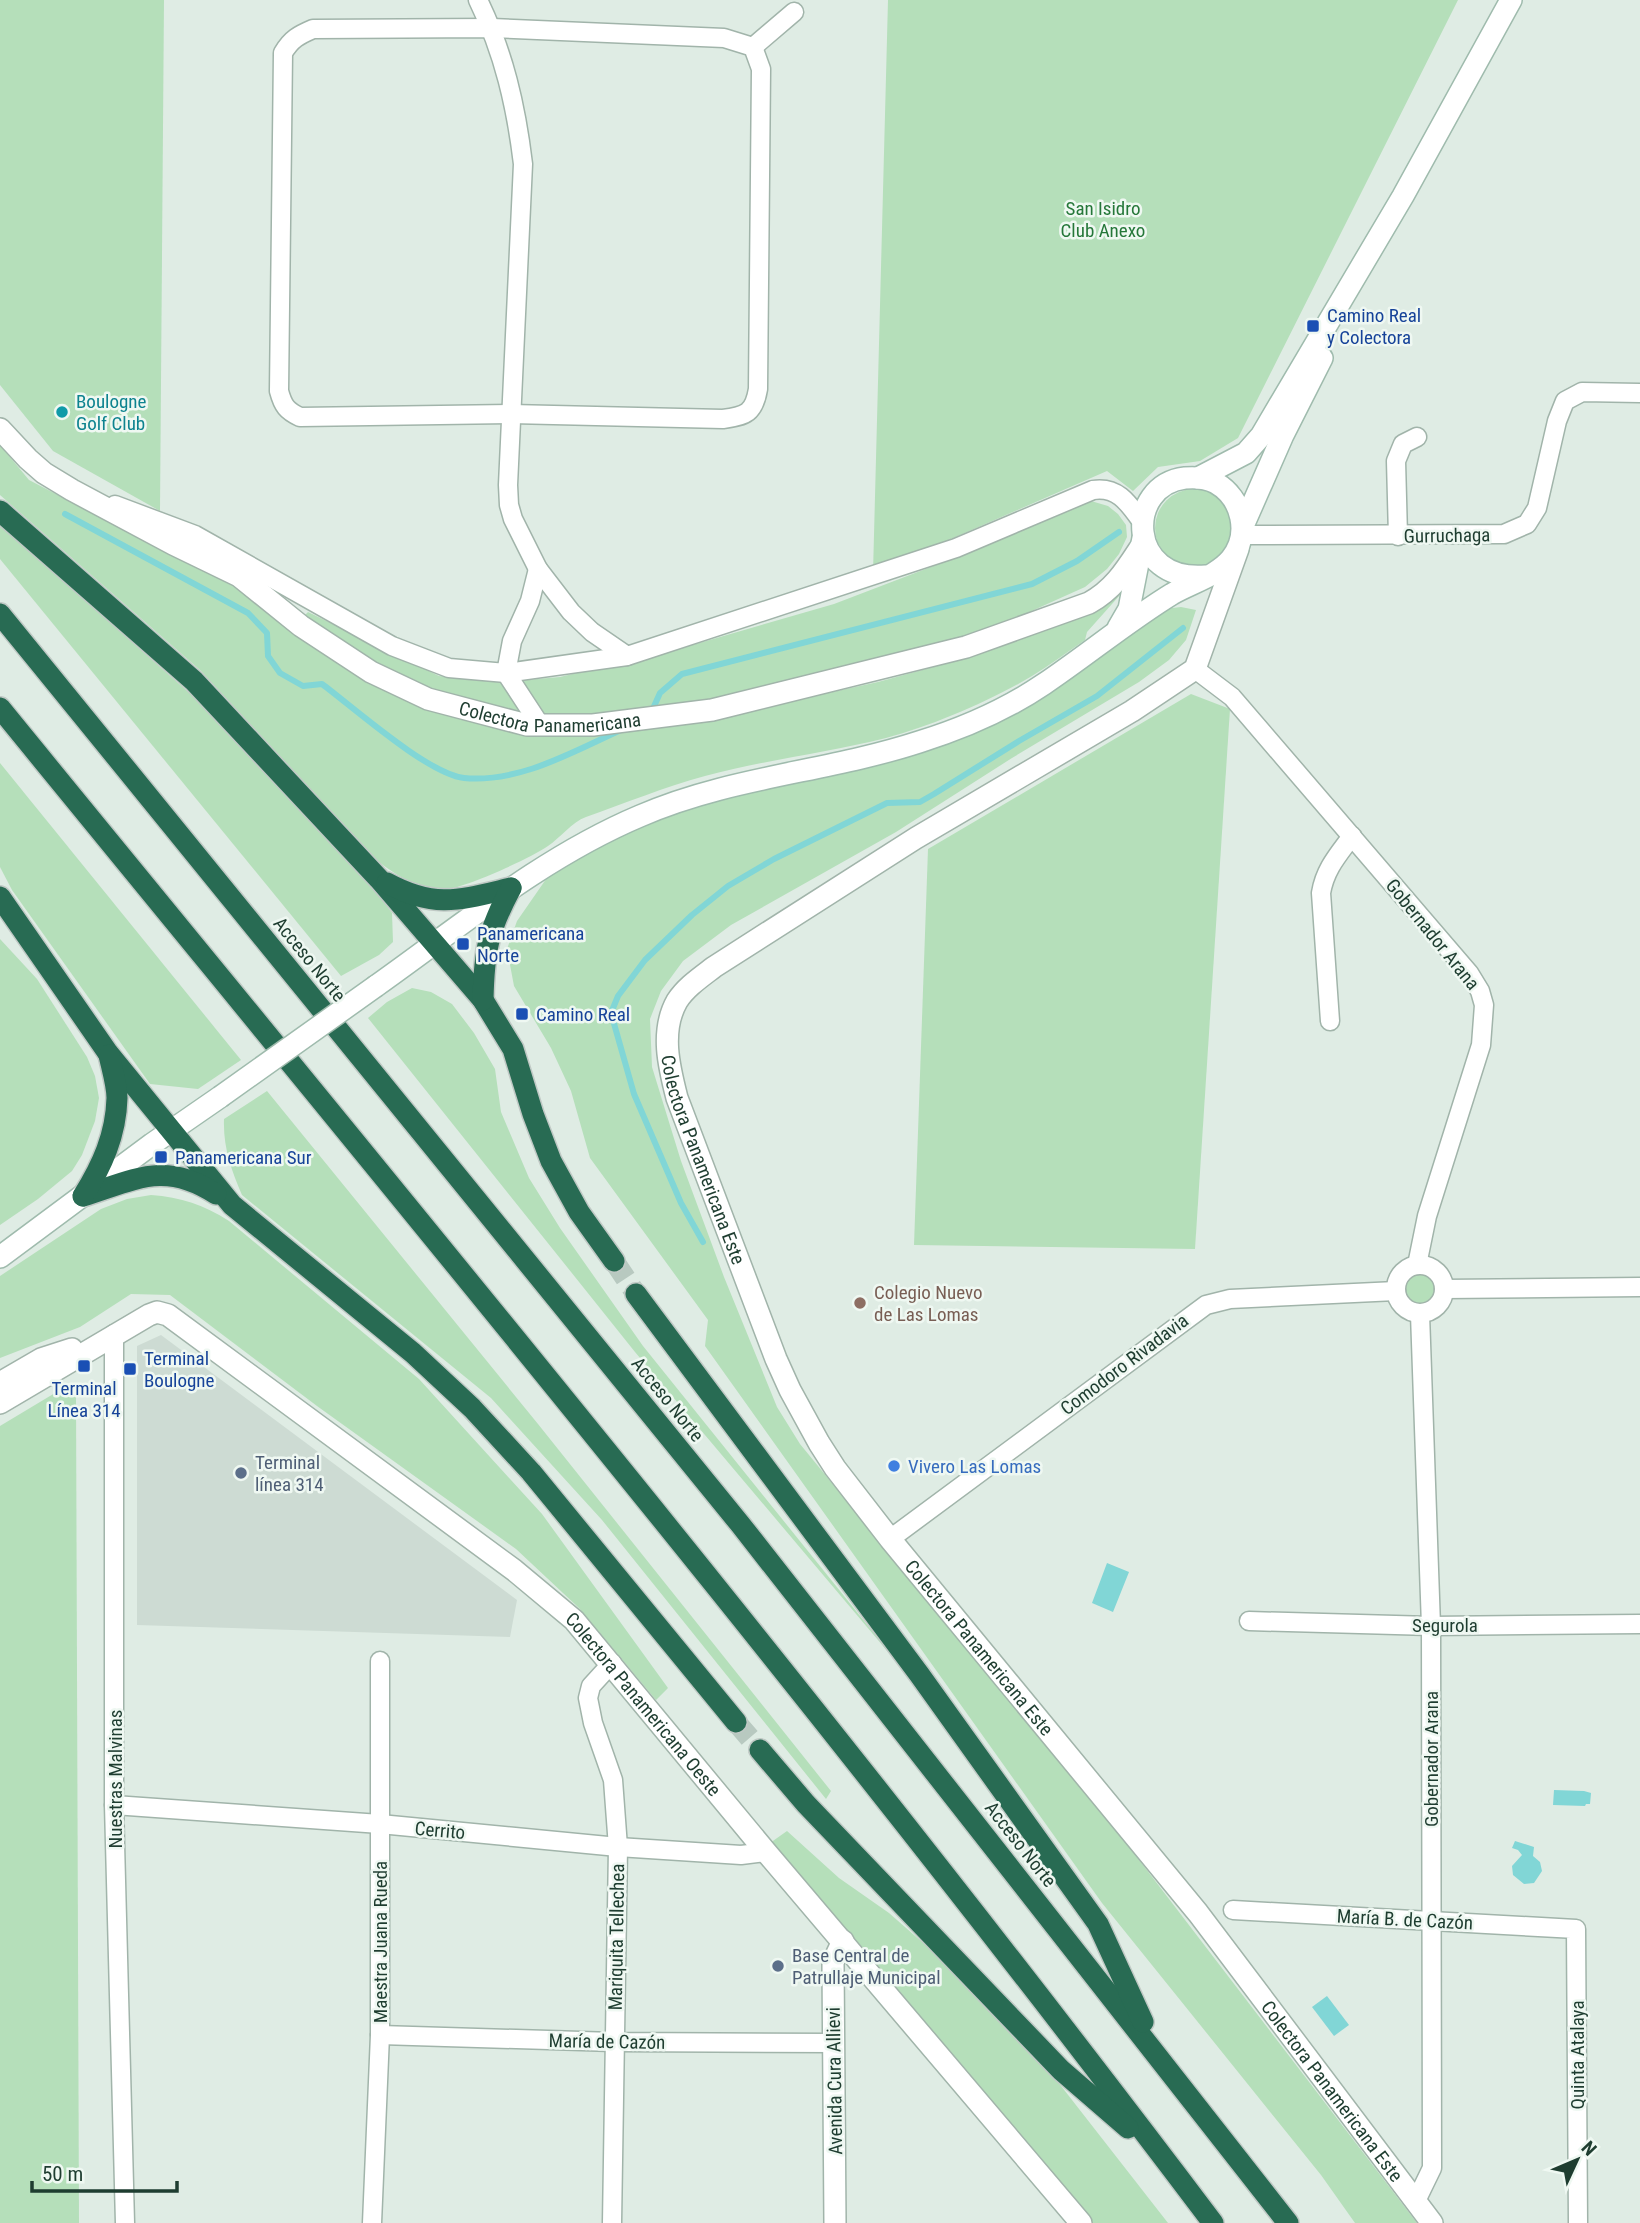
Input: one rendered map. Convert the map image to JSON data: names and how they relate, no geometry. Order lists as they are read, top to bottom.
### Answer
{
  "streets": {
    "highway": ["Acceso Norte"],
    "street": [
      "Gurruchaga",
      "Colectora Panamericana",
      "Gobernador Arana",
      "Colectora Panamericana Este",
      "Comodoro Rivadavia",
      "Segurola",
      "Colectora Panamericana Oeste",
      "Nuestras Malvinas",
      "Cerrito",
      "María B. de Cazón",
      "Mariquita Tellechea",
      "Maestra Juana Rueda",
      "María de Cazón",
      "Quinta Atalaya",
      "Avenida Cura Allievi"
    ]
  },
  "crossings": [
    ["Gurruchaga", "Colectora Panamericana"],
    ["Gobernador Arana", "Colectora Panamericana Este"],
    ["Gobernador Arana", "Comodoro Rivadavia"],
    ["Gobernador Arana", "Segurola"],
    ["Gobernador Arana", "María B. de Cazón"],
    ["Colectora Panamericana Este", "Comodoro Rivadavia"],
    ["Colectora Panamericana Oeste", "Nuestras Malvinas"],
    ["Colectora Panamericana Oeste", "Cerrito"],
    ["Colectora Panamericana Oeste", "Mariquita Tellechea"],
    ["Colectora Panamericana Oeste", "Avenida Cura Allievi"],
    ["Nuestras Malvinas", "Cerrito"],
    ["Cerrito", "Mariquita Tellechea"],
    ["Cerrito", "Maestra Juana Rueda"],
    ["María B. de Cazón", "Quinta Atalaya"],
    ["Mariquita Tellechea", "María de Cazón"],
    ["Maestra Juana Rueda", "María de Cazón"],
    ["María de Cazón", "Avenida Cura Allievi"]
  ],
  "parks": ["San Isidro Club Anexo"],
  "places": {
    "transit": [
      "Camino Real y Colectora",
      "Panamericana Norte",
      "Camino Real",
      "Panamericana Sur",
      "Terminal Línea 314",
      "Terminal Boulogne"
    ],
    "other": [
      "Boulogne Golf Club",
      "Colegio Nuevo de Las Lomas",
      "Vivero Las Lomas",
      "Terminal línea 314",
      "Base Central de Patrullaje Municipal"
    ]
  },
  "scale_bar": "50 m",
  "north": "top right"
}
